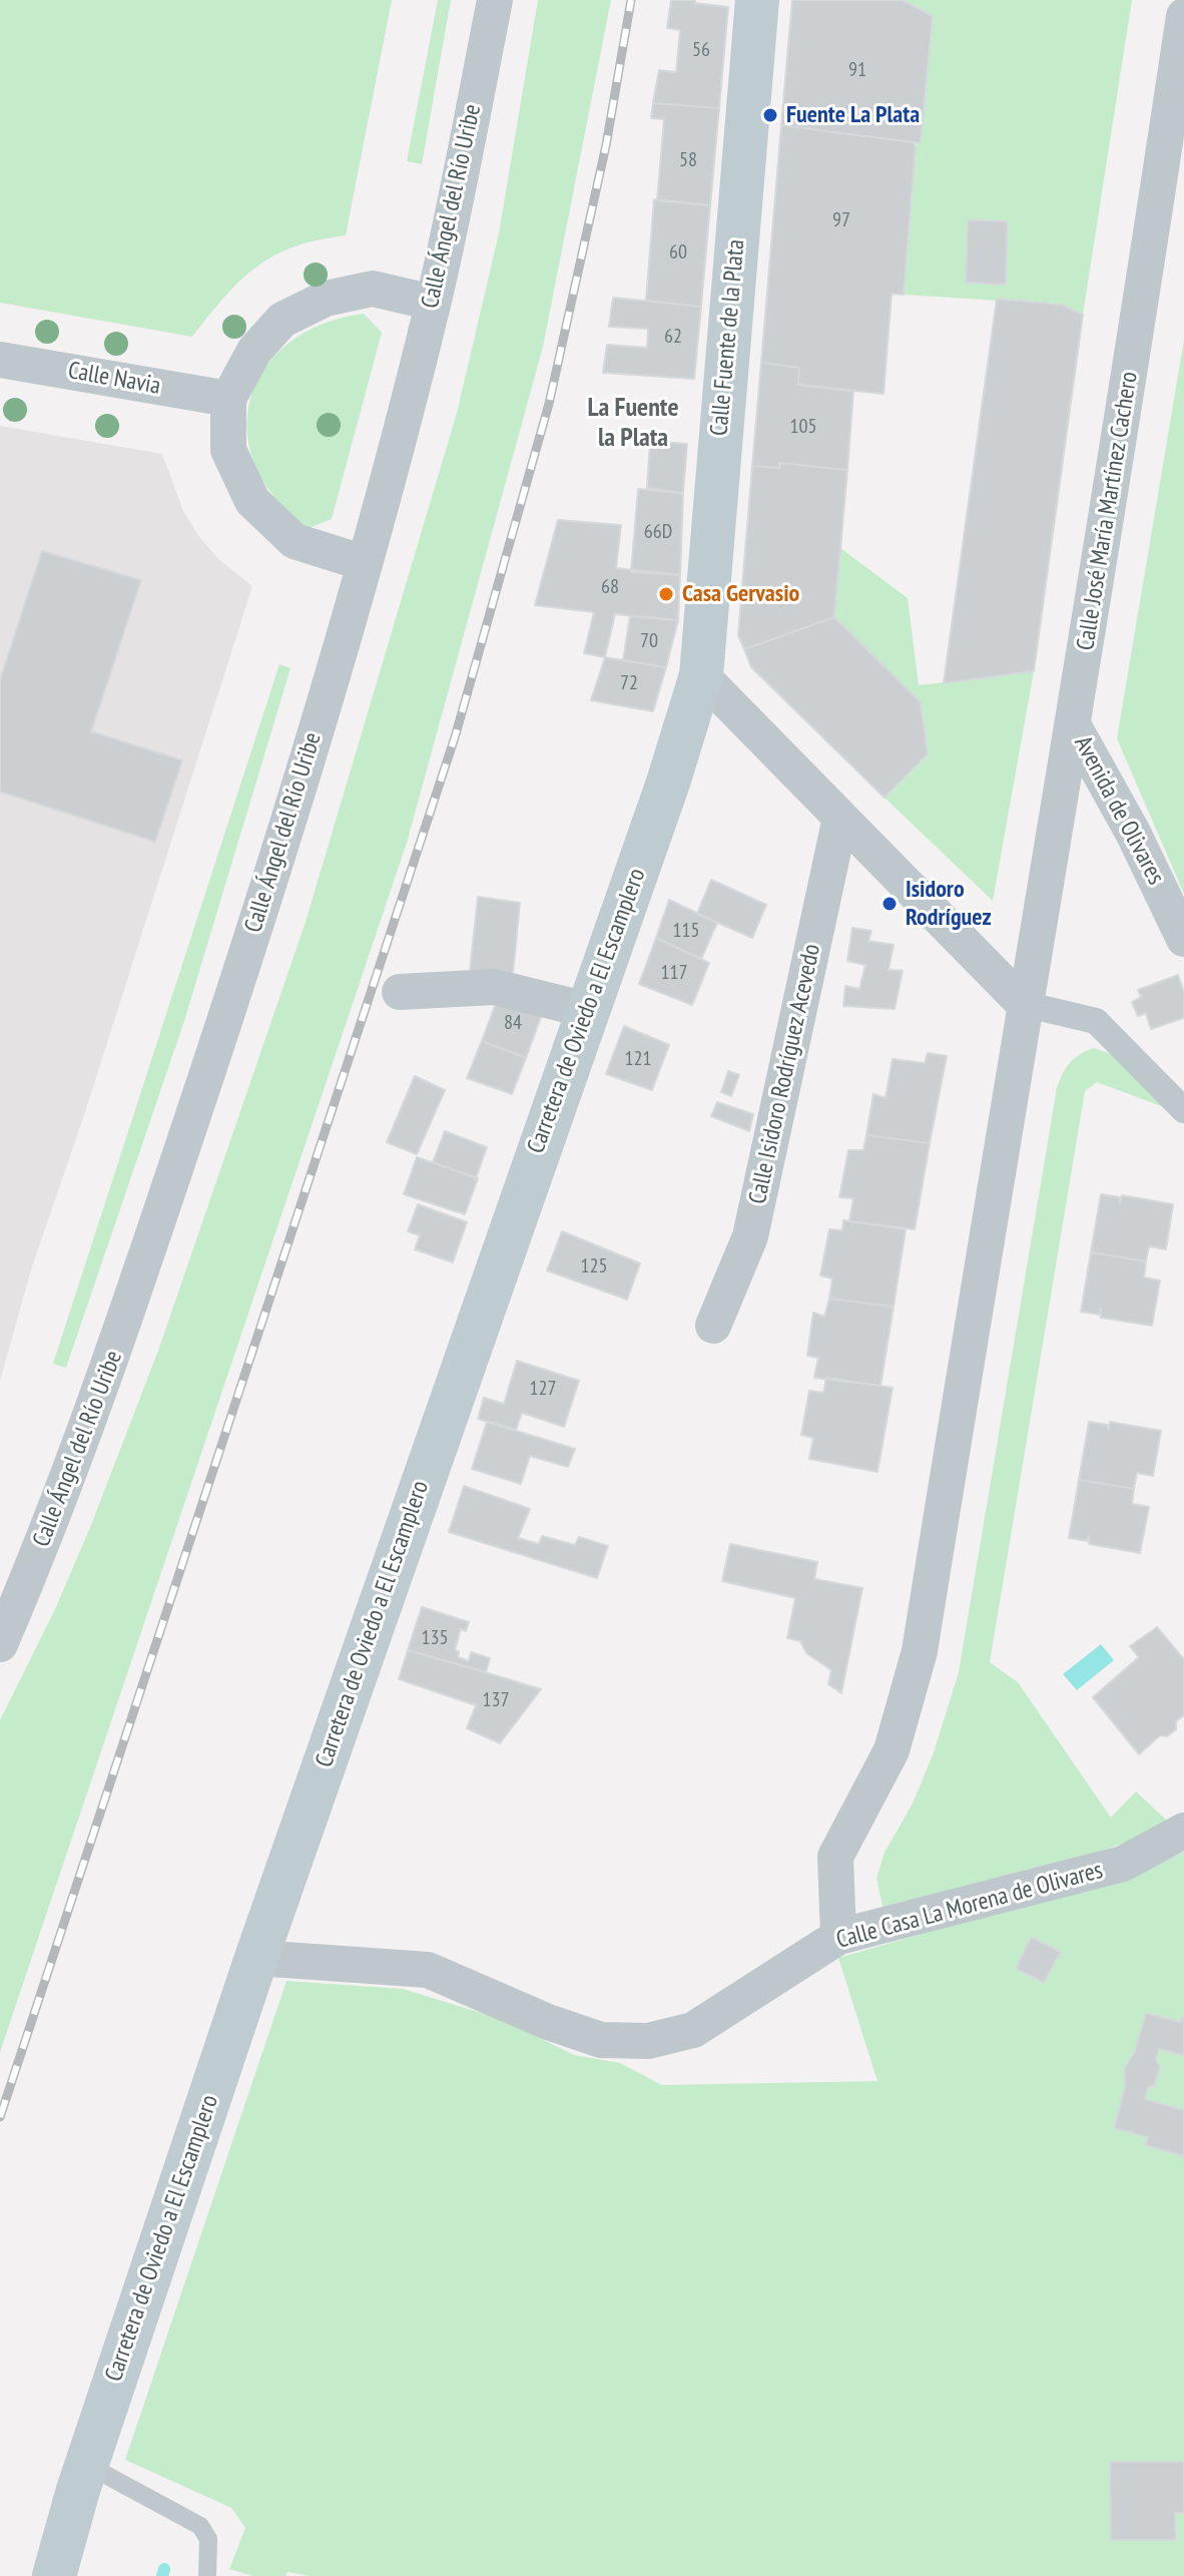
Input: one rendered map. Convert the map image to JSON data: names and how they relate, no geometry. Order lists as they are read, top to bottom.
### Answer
{
  "streets": {
    "main road": ["Calle Fuente de la Plata", "Carretera de Oviedo a El Escamplero"],
    "street": [
      "Calle Ángel del Río Uribe",
      "Calle Navia",
      "Calle José María Martínez Cachero",
      "Avenida de Olivares",
      "Calle Isidoro Rodríguez Acevedo",
      "Calle Casa La Morena de Olivares"
    ]
  },
  "crossings": [
    ["Calle Fuente de la Plata", "Carretera de Oviedo a El Escamplero"],
    ["Calle José María Martínez Cachero", "Avenida de Olivares"],
    ["Calle José María Martínez Cachero", "Calle Casa La Morena de Olivares"],
    ["Carretera de Oviedo a El Escamplero", "Calle Casa La Morena de Olivares"]
  ],
  "districts": ["La Fuente la Plata"],
  "places": ["Fuente La Plata", "Casa Gervasio", "Isidoro Rodríguez"],
  "house_numbers": [
    "56",
    "91",
    "58",
    "97",
    "60",
    "62",
    "105",
    "66D",
    "68",
    "70",
    "72",
    "115",
    "117",
    "84",
    "121",
    "125",
    "127",
    "135",
    "137"
  ]
}
